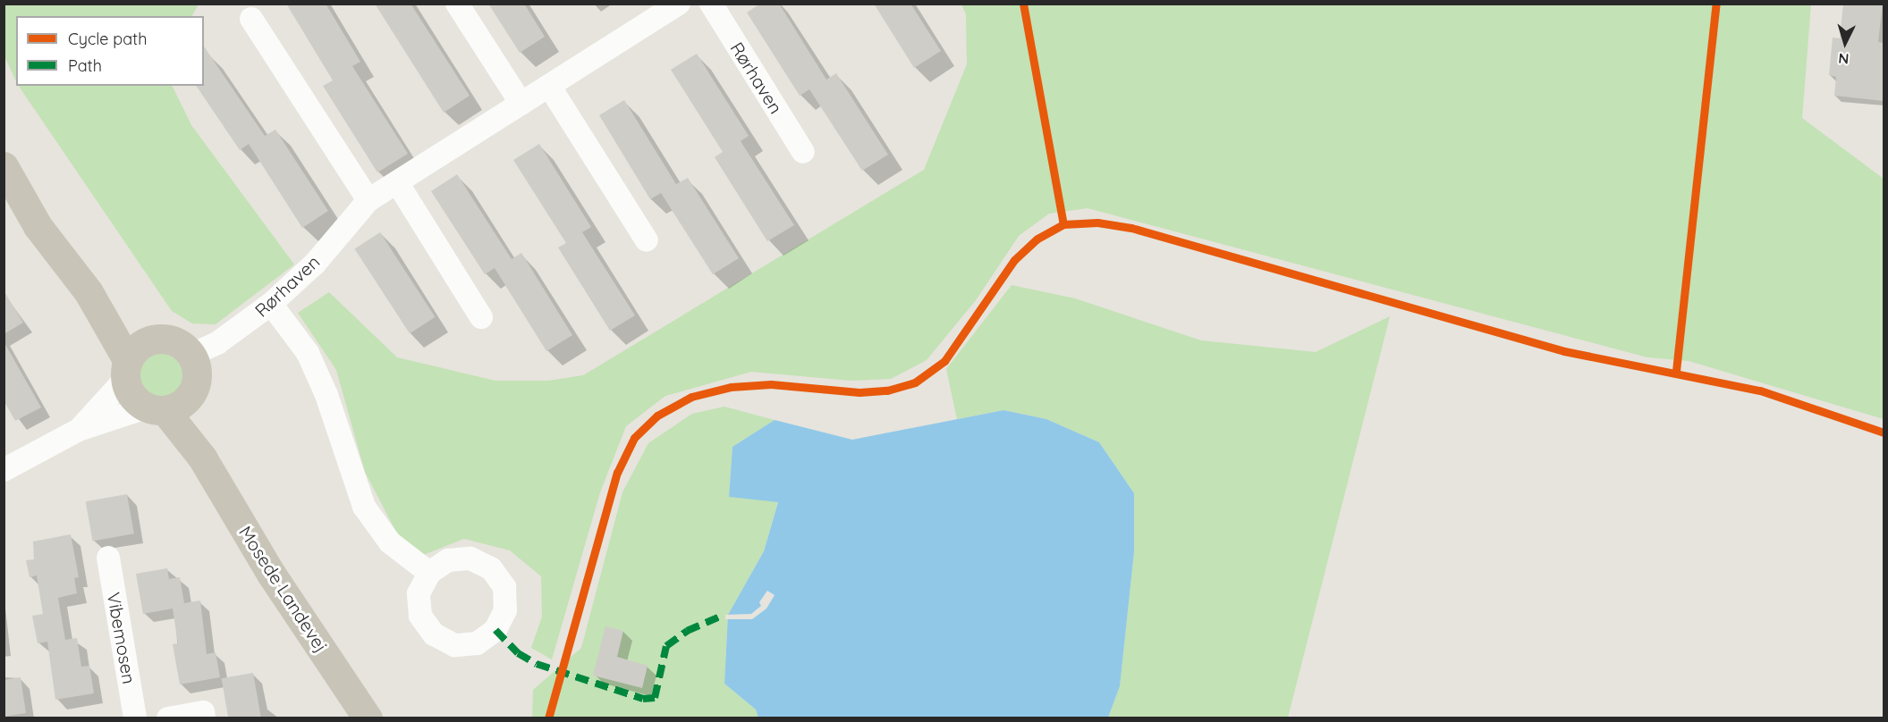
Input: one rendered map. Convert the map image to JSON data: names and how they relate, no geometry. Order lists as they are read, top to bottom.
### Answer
{
  "streets": {
    "main road": ["Mosede Landevej"],
    "street": ["Rørhaven", "Vibemosen"]
  },
  "crossings": [
    ["Rørhaven", "Mosede Landevej"]
  ],
  "legend": ["Cycle path", "Path"],
  "north": "bottom"
}
